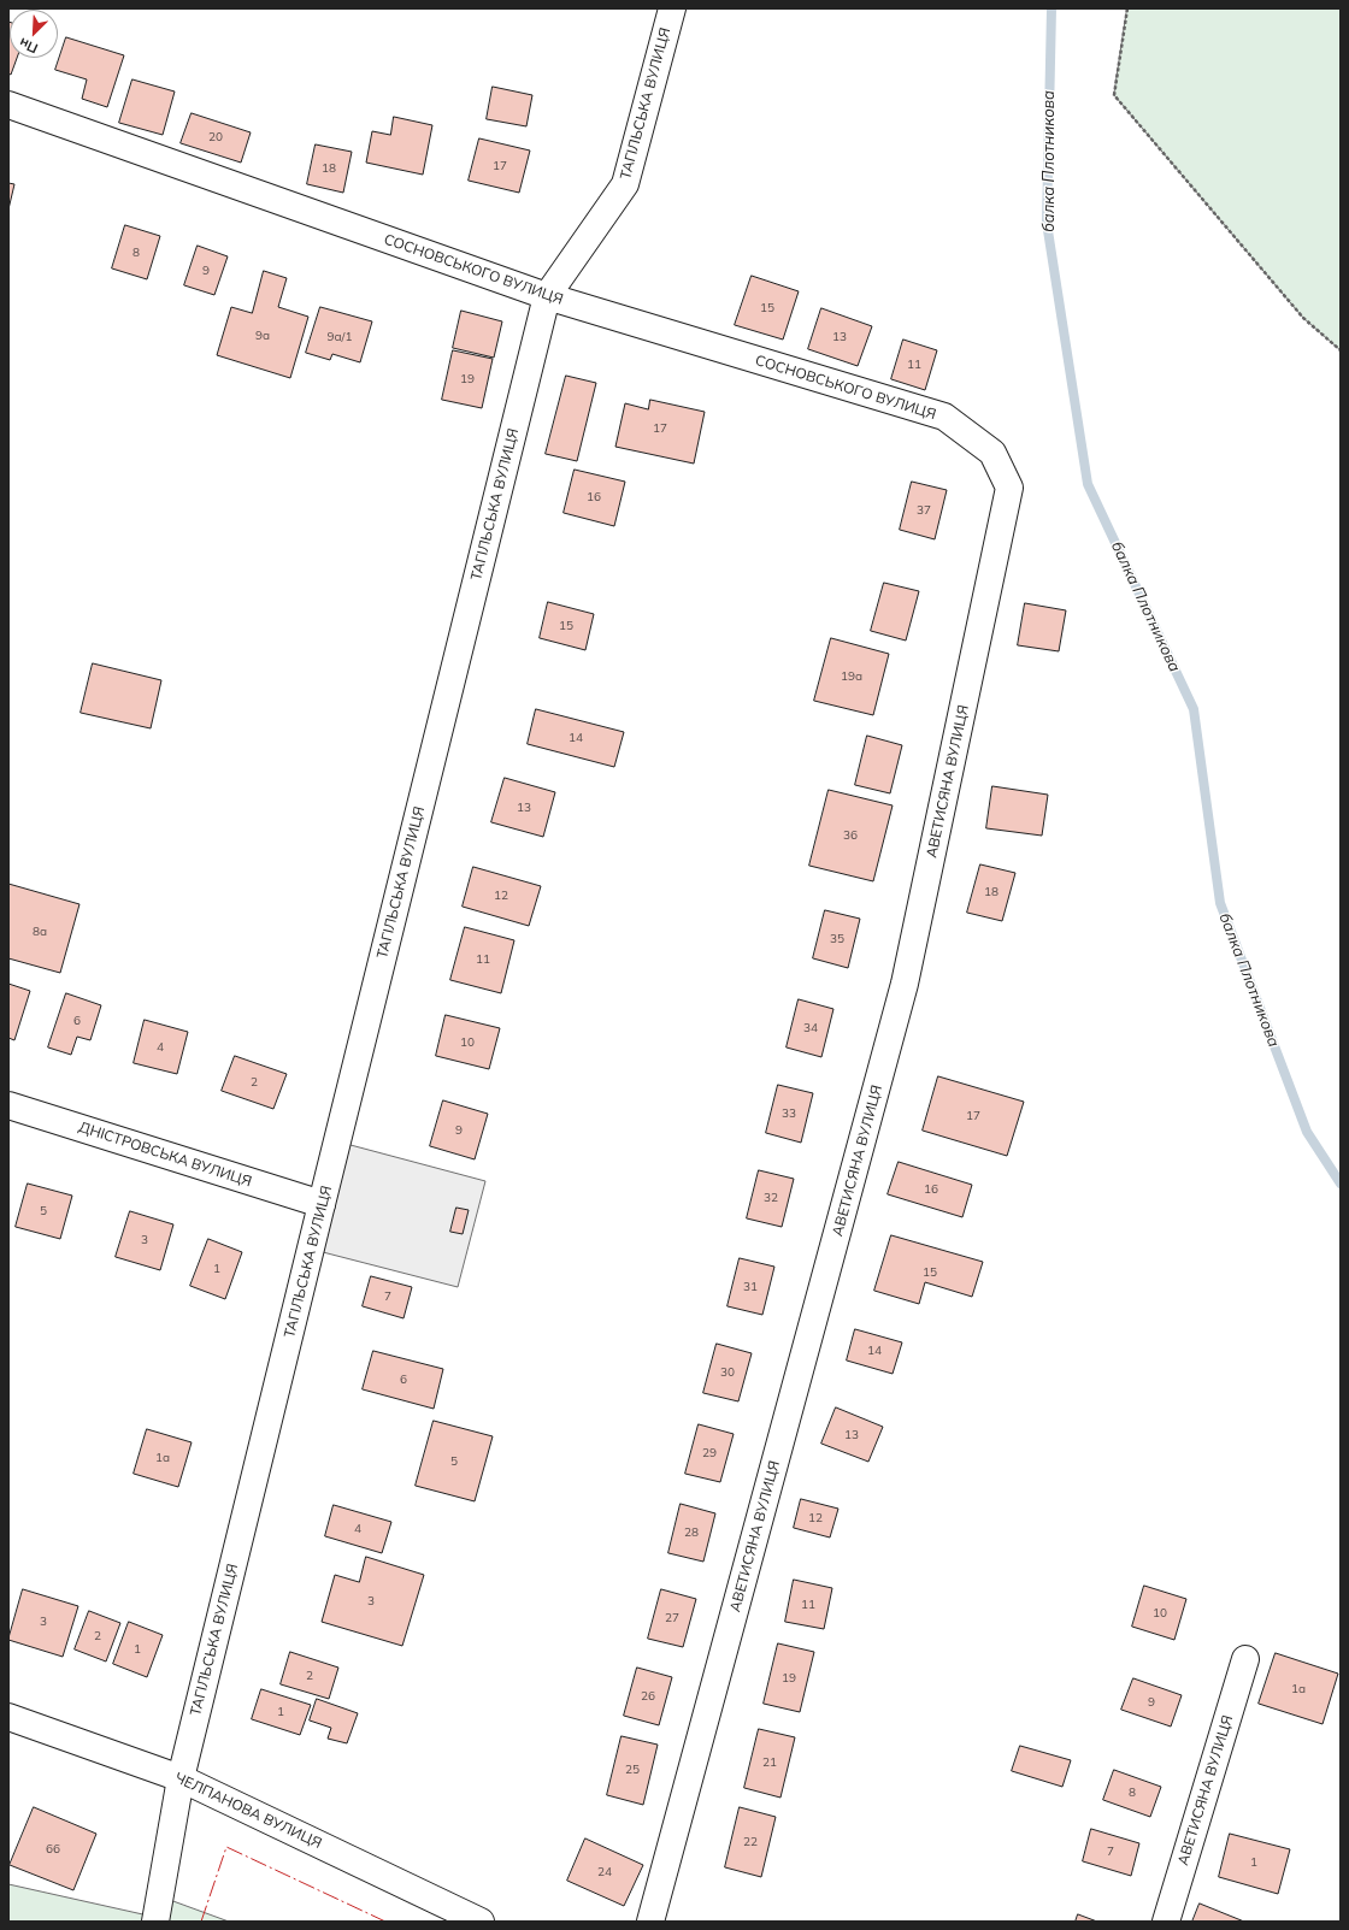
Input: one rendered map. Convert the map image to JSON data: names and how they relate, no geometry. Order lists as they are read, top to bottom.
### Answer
{
  "streets": {
    "street": [
      "ТАГІЛЬСЬКА ВУЛИЦЯ",
      "СОСНОВСЬКОГО ВУЛИЦЯ",
      "АВЕТИСЯНА ВУЛИЦЯ",
      "ДНІСТРОВСЬКА ВУЛИЦЯ",
      "ЧЕЛПАНОВА ВУЛИЦЯ"
    ]
  },
  "crossings": [
    ["ТАГІЛЬСЬКА ВУЛИЦЯ", "СОСНОВСЬКОГО ВУЛИЦЯ"],
    ["ТАГІЛЬСЬКА ВУЛИЦЯ", "ДНІСТРОВСЬКА ВУЛИЦЯ"],
    ["ТАГІЛЬСЬКА ВУЛИЦЯ", "ЧЕЛПАНОВА ВУЛИЦЯ"],
    ["СОСНОВСЬКОГО ВУЛИЦЯ", "АВЕТИСЯНА ВУЛИЦЯ"]
  ],
  "water": ["балка Плотникова"],
  "house_numbers": [
    "20",
    "17",
    "18",
    "8",
    "9",
    "15",
    "9а",
    "9а/1",
    "13",
    "11",
    "19",
    "17",
    "16",
    "37",
    "15",
    "19а",
    "14",
    "13",
    "36",
    "18",
    "12",
    "8а",
    "35",
    "11",
    "6",
    "34",
    "10",
    "4",
    "2",
    "33",
    "17",
    "9",
    "16",
    "32",
    "5",
    "3",
    "1",
    "15",
    "31",
    "7",
    "14",
    "30",
    "6",
    "13",
    "29",
    "1а",
    "5",
    "12",
    "4",
    "28",
    "3",
    "11",
    "10",
    "27",
    "3",
    "2",
    "1",
    "2",
    "19",
    "1а",
    "26",
    "9",
    "1",
    "21",
    "25",
    "8",
    "22",
    "66",
    "7",
    "1",
    "24"
  ],
  "north": "bottom left"
}
